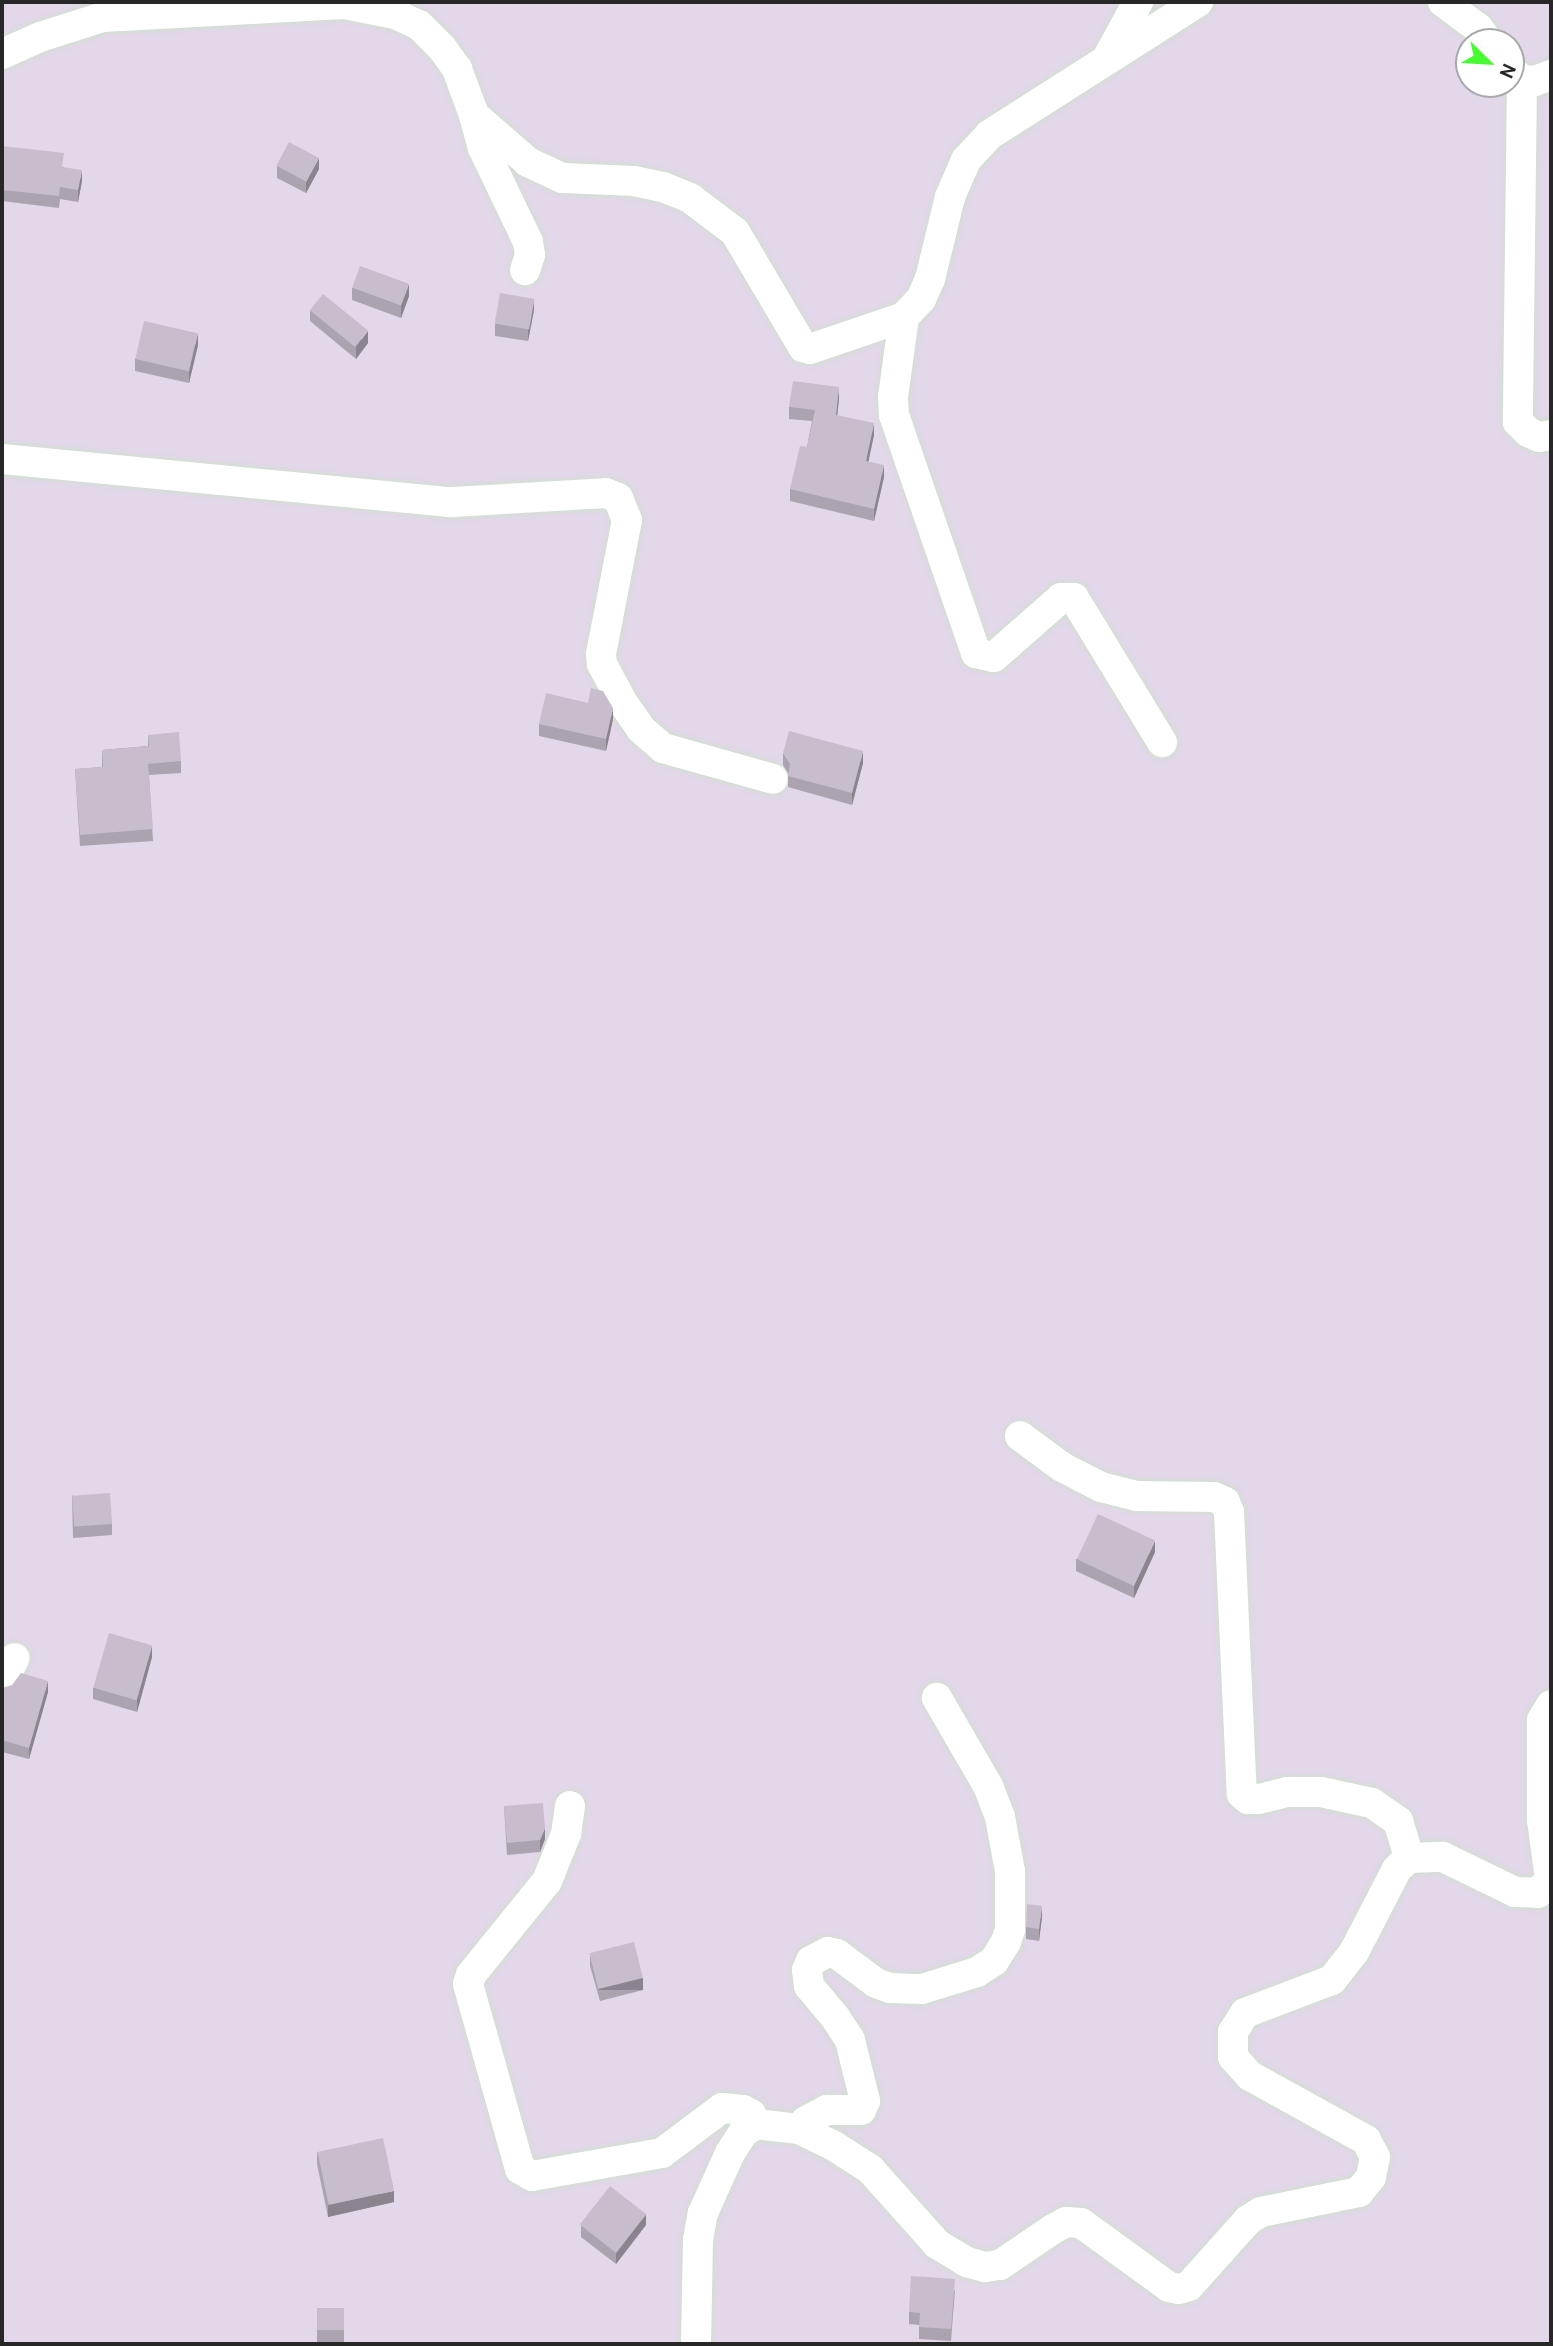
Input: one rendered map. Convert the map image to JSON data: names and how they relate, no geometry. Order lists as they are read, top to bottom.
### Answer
{
  "north": "bottom right"
}
